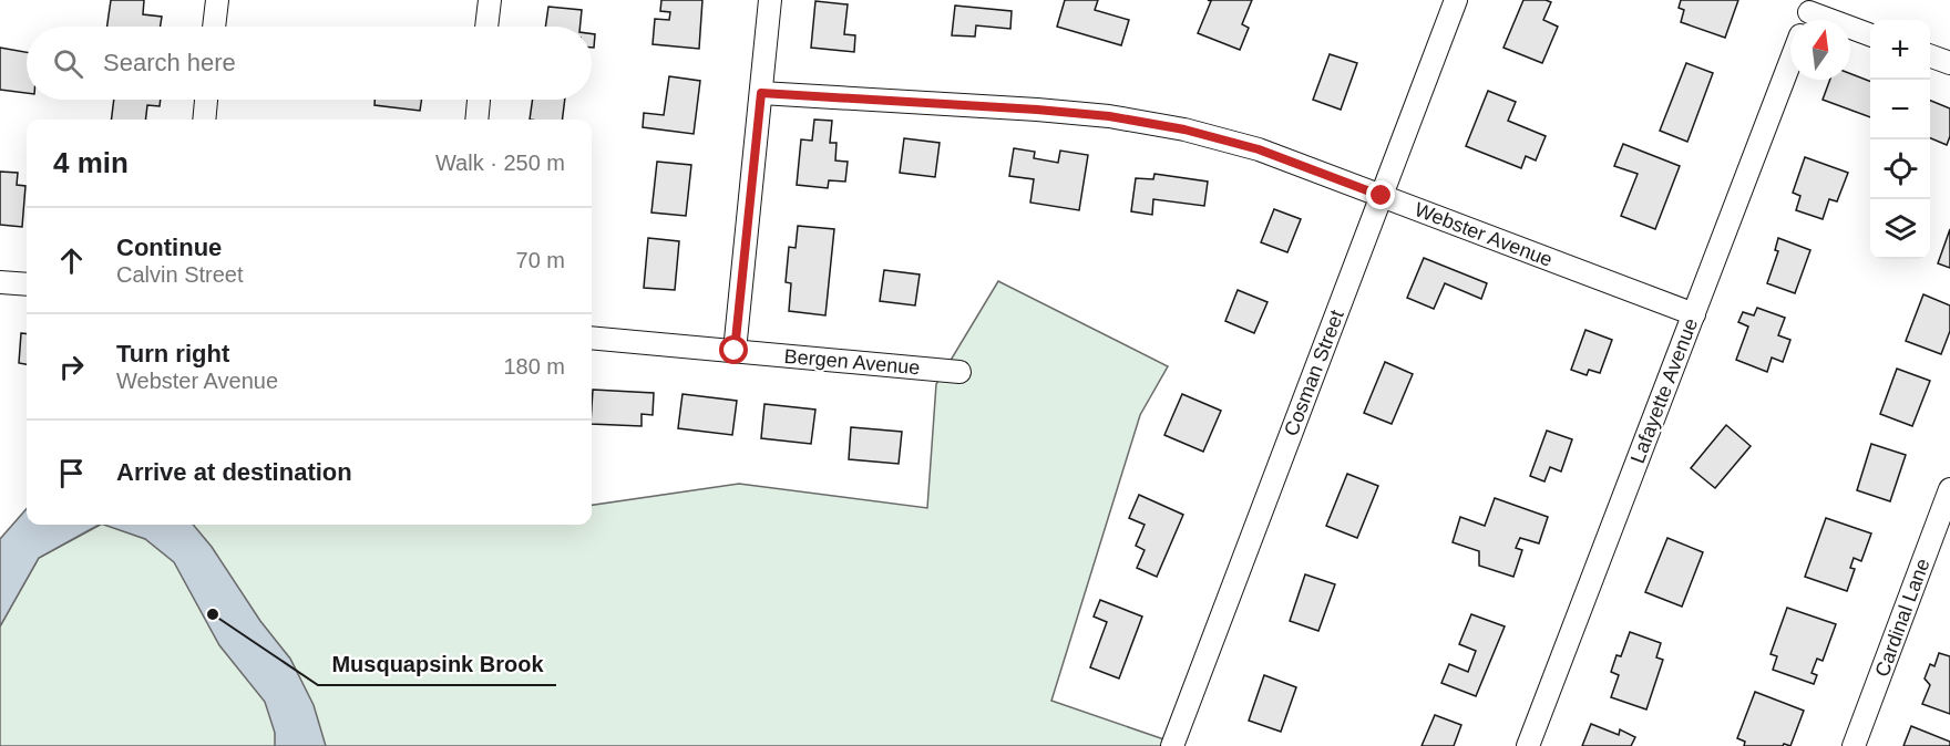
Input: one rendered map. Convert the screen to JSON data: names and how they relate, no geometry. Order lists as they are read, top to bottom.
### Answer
{
  "streets": {
    "street": [
      "Webster Avenue",
      "Bergen Avenue",
      "Cosman Street",
      "Lafayette Avenue",
      "Cardinal Lane"
    ]
  },
  "crossings": [
    ["Webster Avenue", "Cosman Street"],
    ["Webster Avenue", "Lafayette Avenue"]
  ],
  "places": ["Musquapsink Brook"],
  "north": "top",
  "page": {
    "map_buttons": ["+", "−"],
    "search": "Search here",
    "heading": ["4 min", "Walk · 250 m"],
    "list": [
      ["Continue", "Calvin Street", "70 m"],
      ["Turn right", "Webster Avenue", "180 m"],
      "Arrive at destination"
    ]
  }
}
